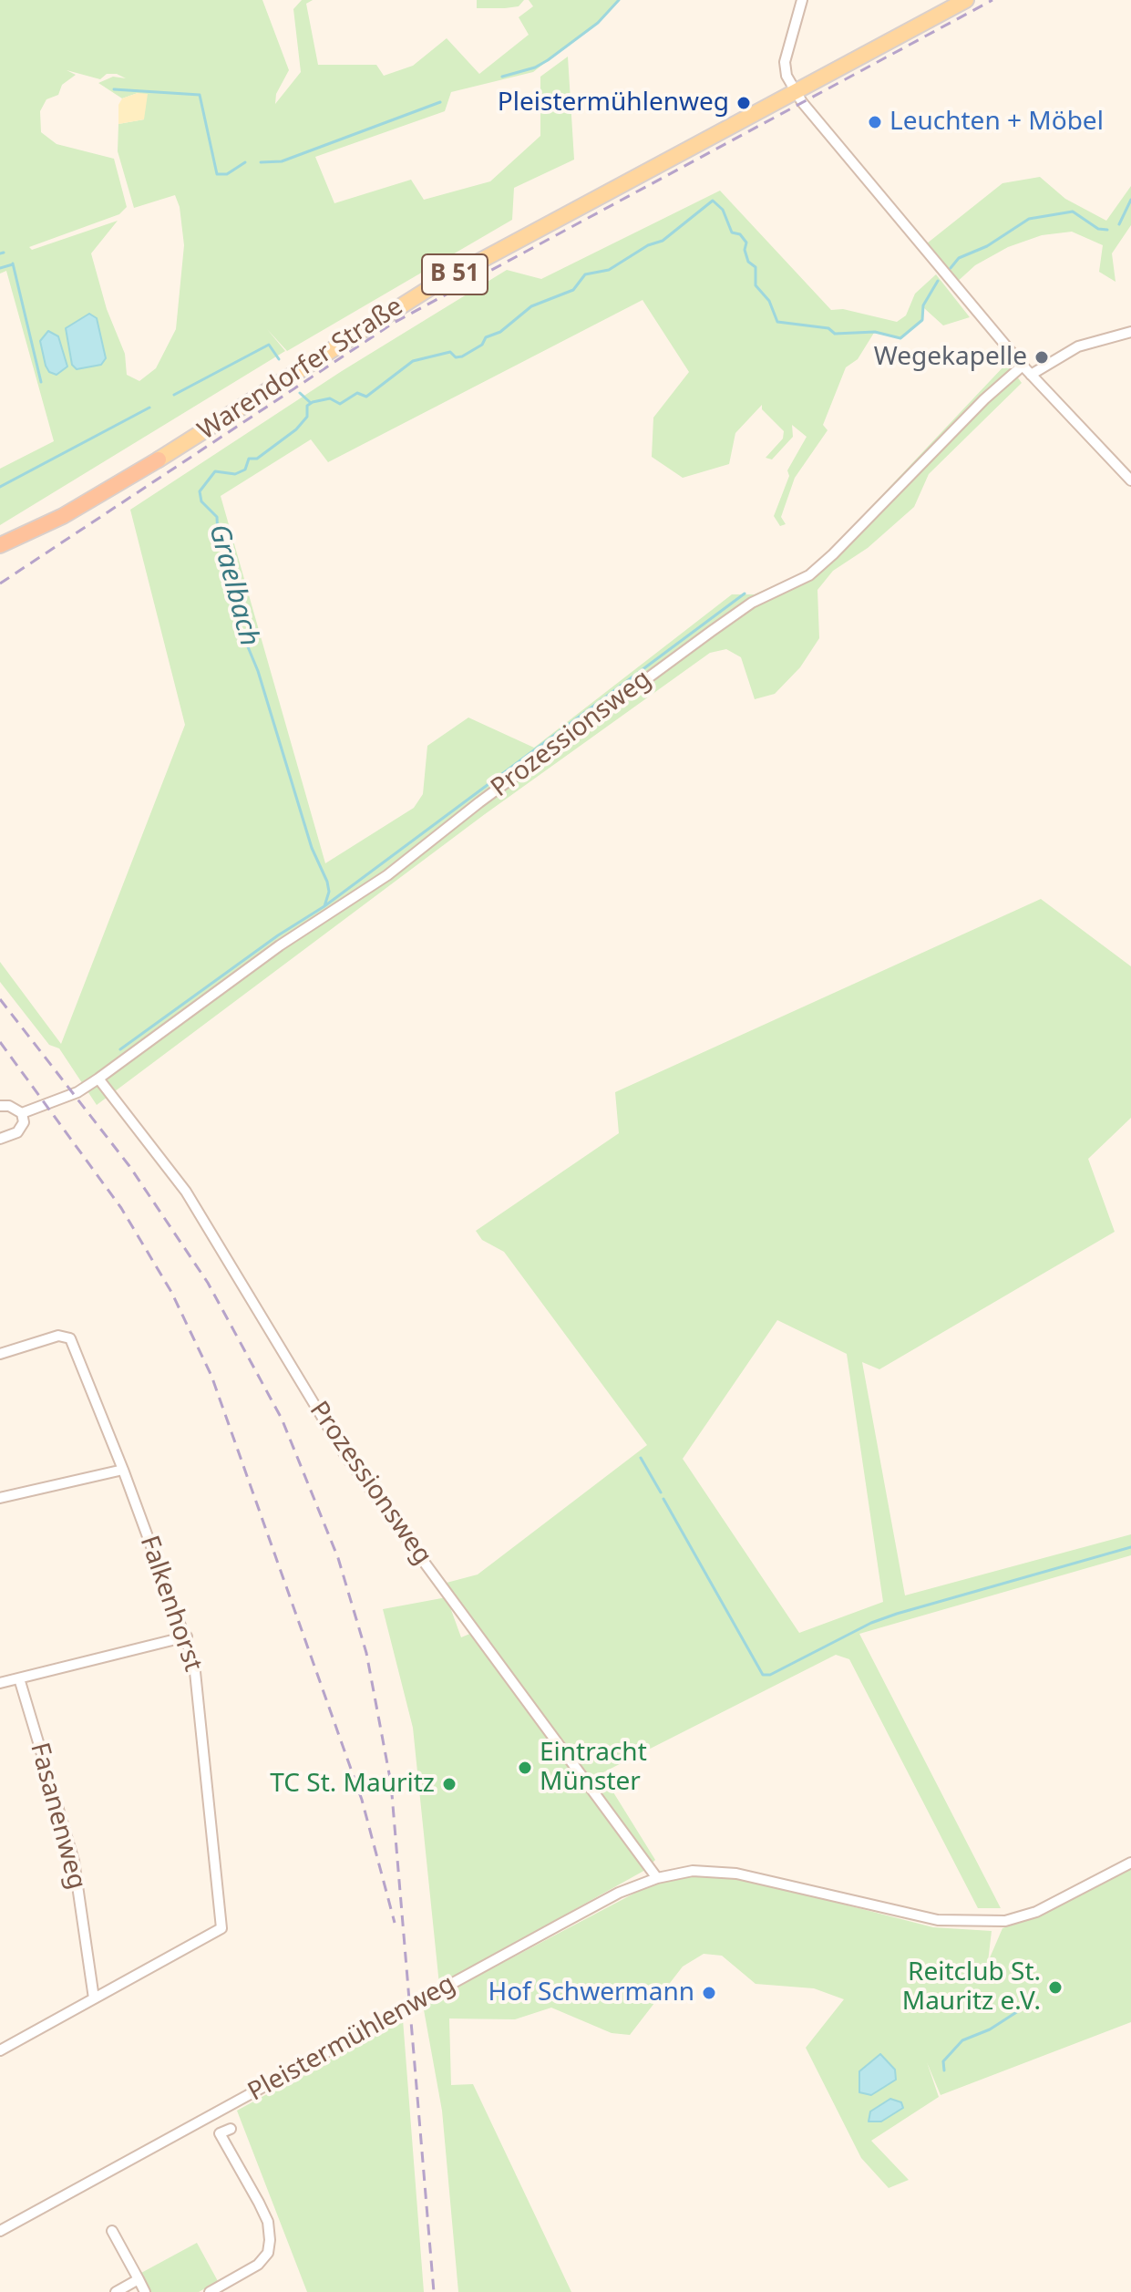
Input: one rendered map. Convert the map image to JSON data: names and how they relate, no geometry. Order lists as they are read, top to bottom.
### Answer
{
  "streets": {
    "highway": ["B 51", "Warendorfer Straße"],
    "street": [
      "Prozessionsweg",
      "Falkenhorst",
      "Fasanenweg",
      "Pleistermühlenweg"
    ]
  },
  "crossings": [
    ["Prozessionsweg", "Pleistermühlenweg"],
    ["Falkenhorst", "Fasanenweg"]
  ],
  "water": ["Graelbach"],
  "places": [
    "Pleistermühlenweg",
    "Leuchten + Möbel",
    "Wegekapelle",
    "Eintracht Münster",
    "TC St. Mauritz",
    "Reitclub St. Mauritz e.V.",
    "Hof Schwermann"
  ]
}
